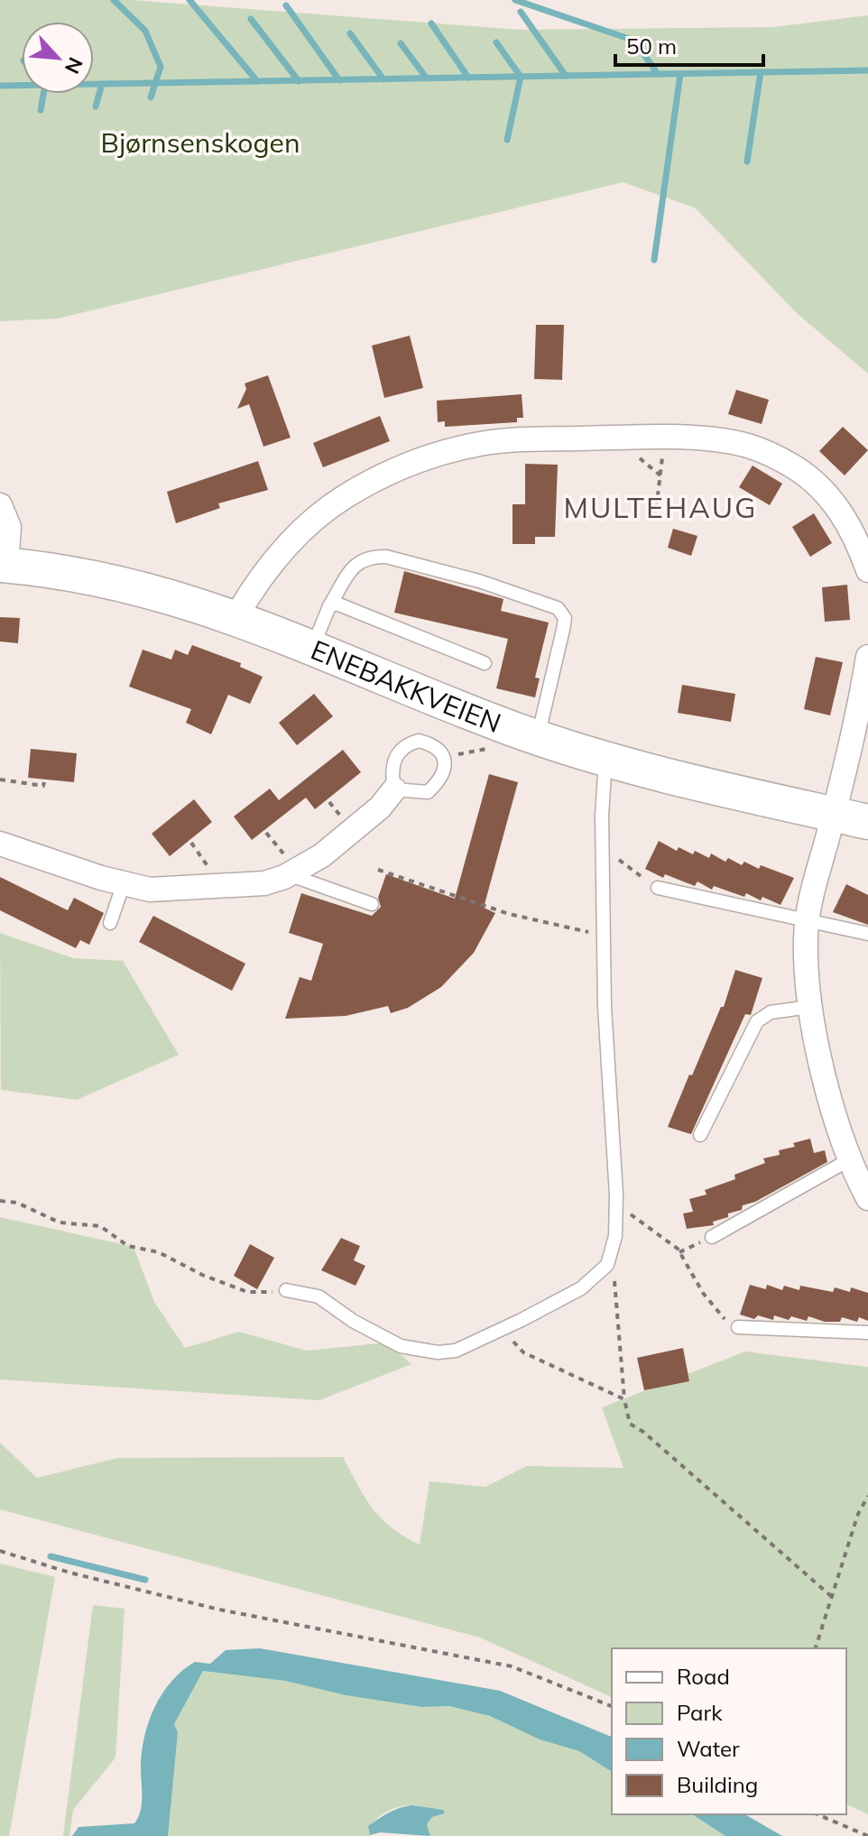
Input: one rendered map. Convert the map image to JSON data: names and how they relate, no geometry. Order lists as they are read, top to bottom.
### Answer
{
  "streets": {
    "main road": ["ENEBAKKVEIEN"]
  },
  "districts": ["MULTEHAUG"],
  "parks": ["Bjørnsenskogen"],
  "legend": [
    "Road",
    "Park",
    "Water",
    "Building"
  ],
  "scale_bar": "50 m",
  "north": "bottom right"
}
